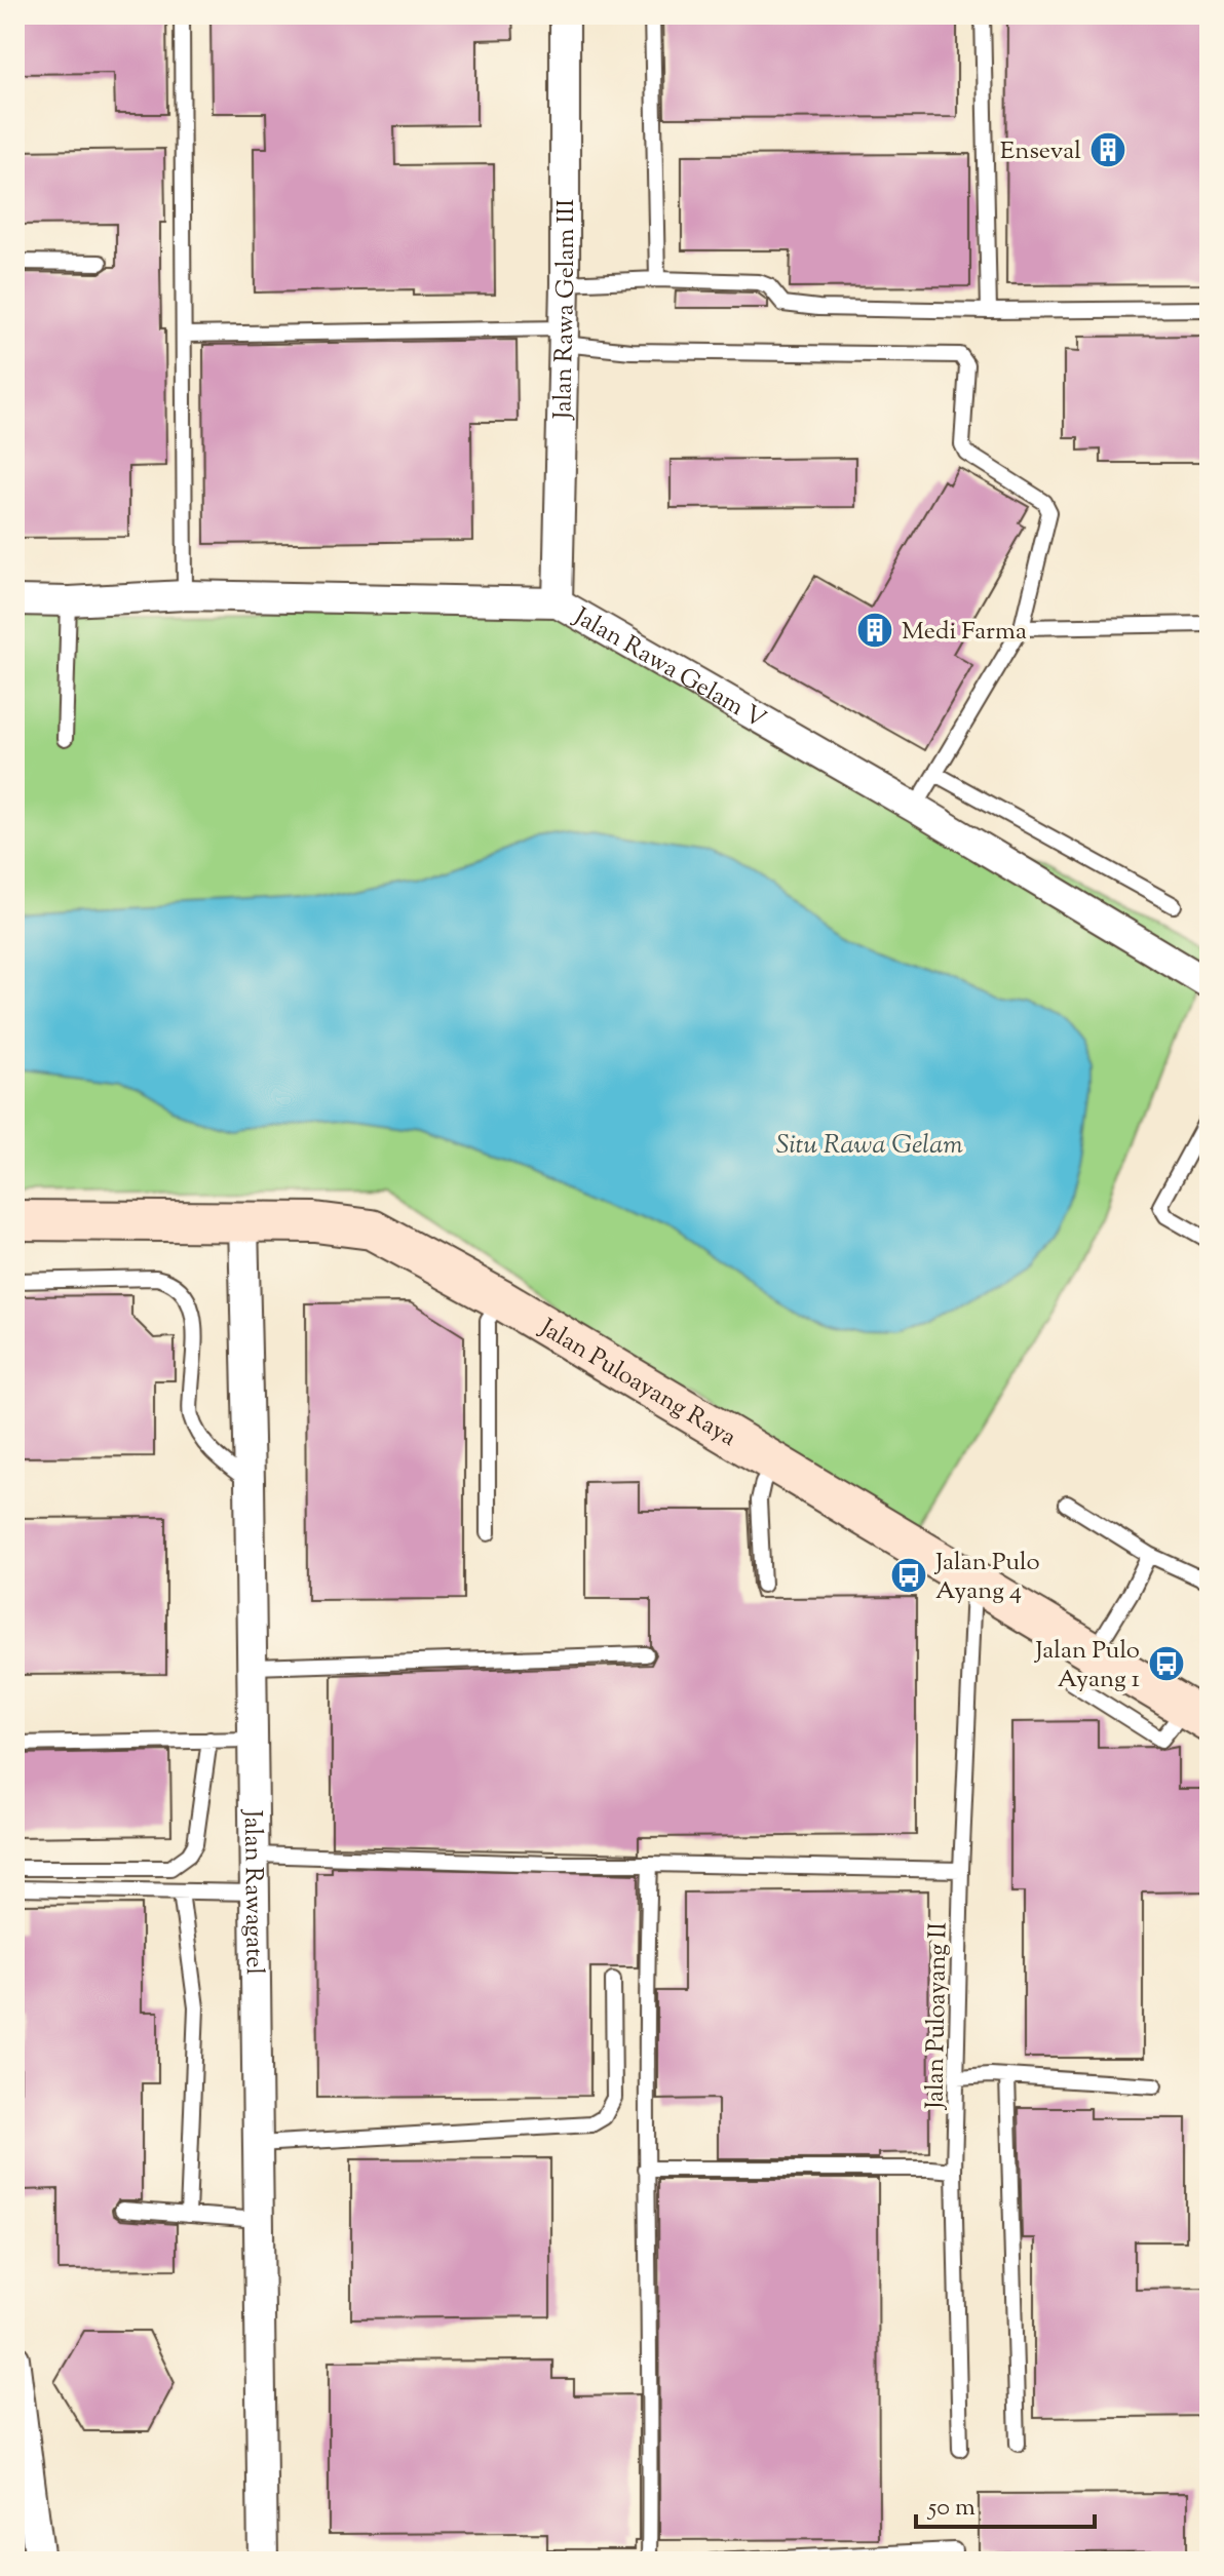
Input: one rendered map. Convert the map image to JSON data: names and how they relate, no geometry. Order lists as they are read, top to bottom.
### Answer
{
  "streets": {
    "street": [
      "Jalan Rawa Gelam III",
      "Jalan Rawa Gelam V",
      "Jalan Puloayang Raya",
      "Jalan Rawagatel"
    ],
    "lane": ["Jalan Puloayang II"]
  },
  "crossings": [
    ["Jalan Rawa Gelam III", "Jalan Rawa Gelam V"],
    ["Jalan Puloayang Raya", "Jalan Rawagatel"],
    ["Jalan Puloayang Raya", "Jalan Puloayang II"]
  ],
  "water": ["Situ Rawa Gelam"],
  "places": {
    "building": ["Enseval", "Medi Farma"],
    "bus stop": ["Jalan Pulo Ayang 4", "Jalan Pulo Ayang 1"]
  },
  "scale_bar": "50 m"
}
